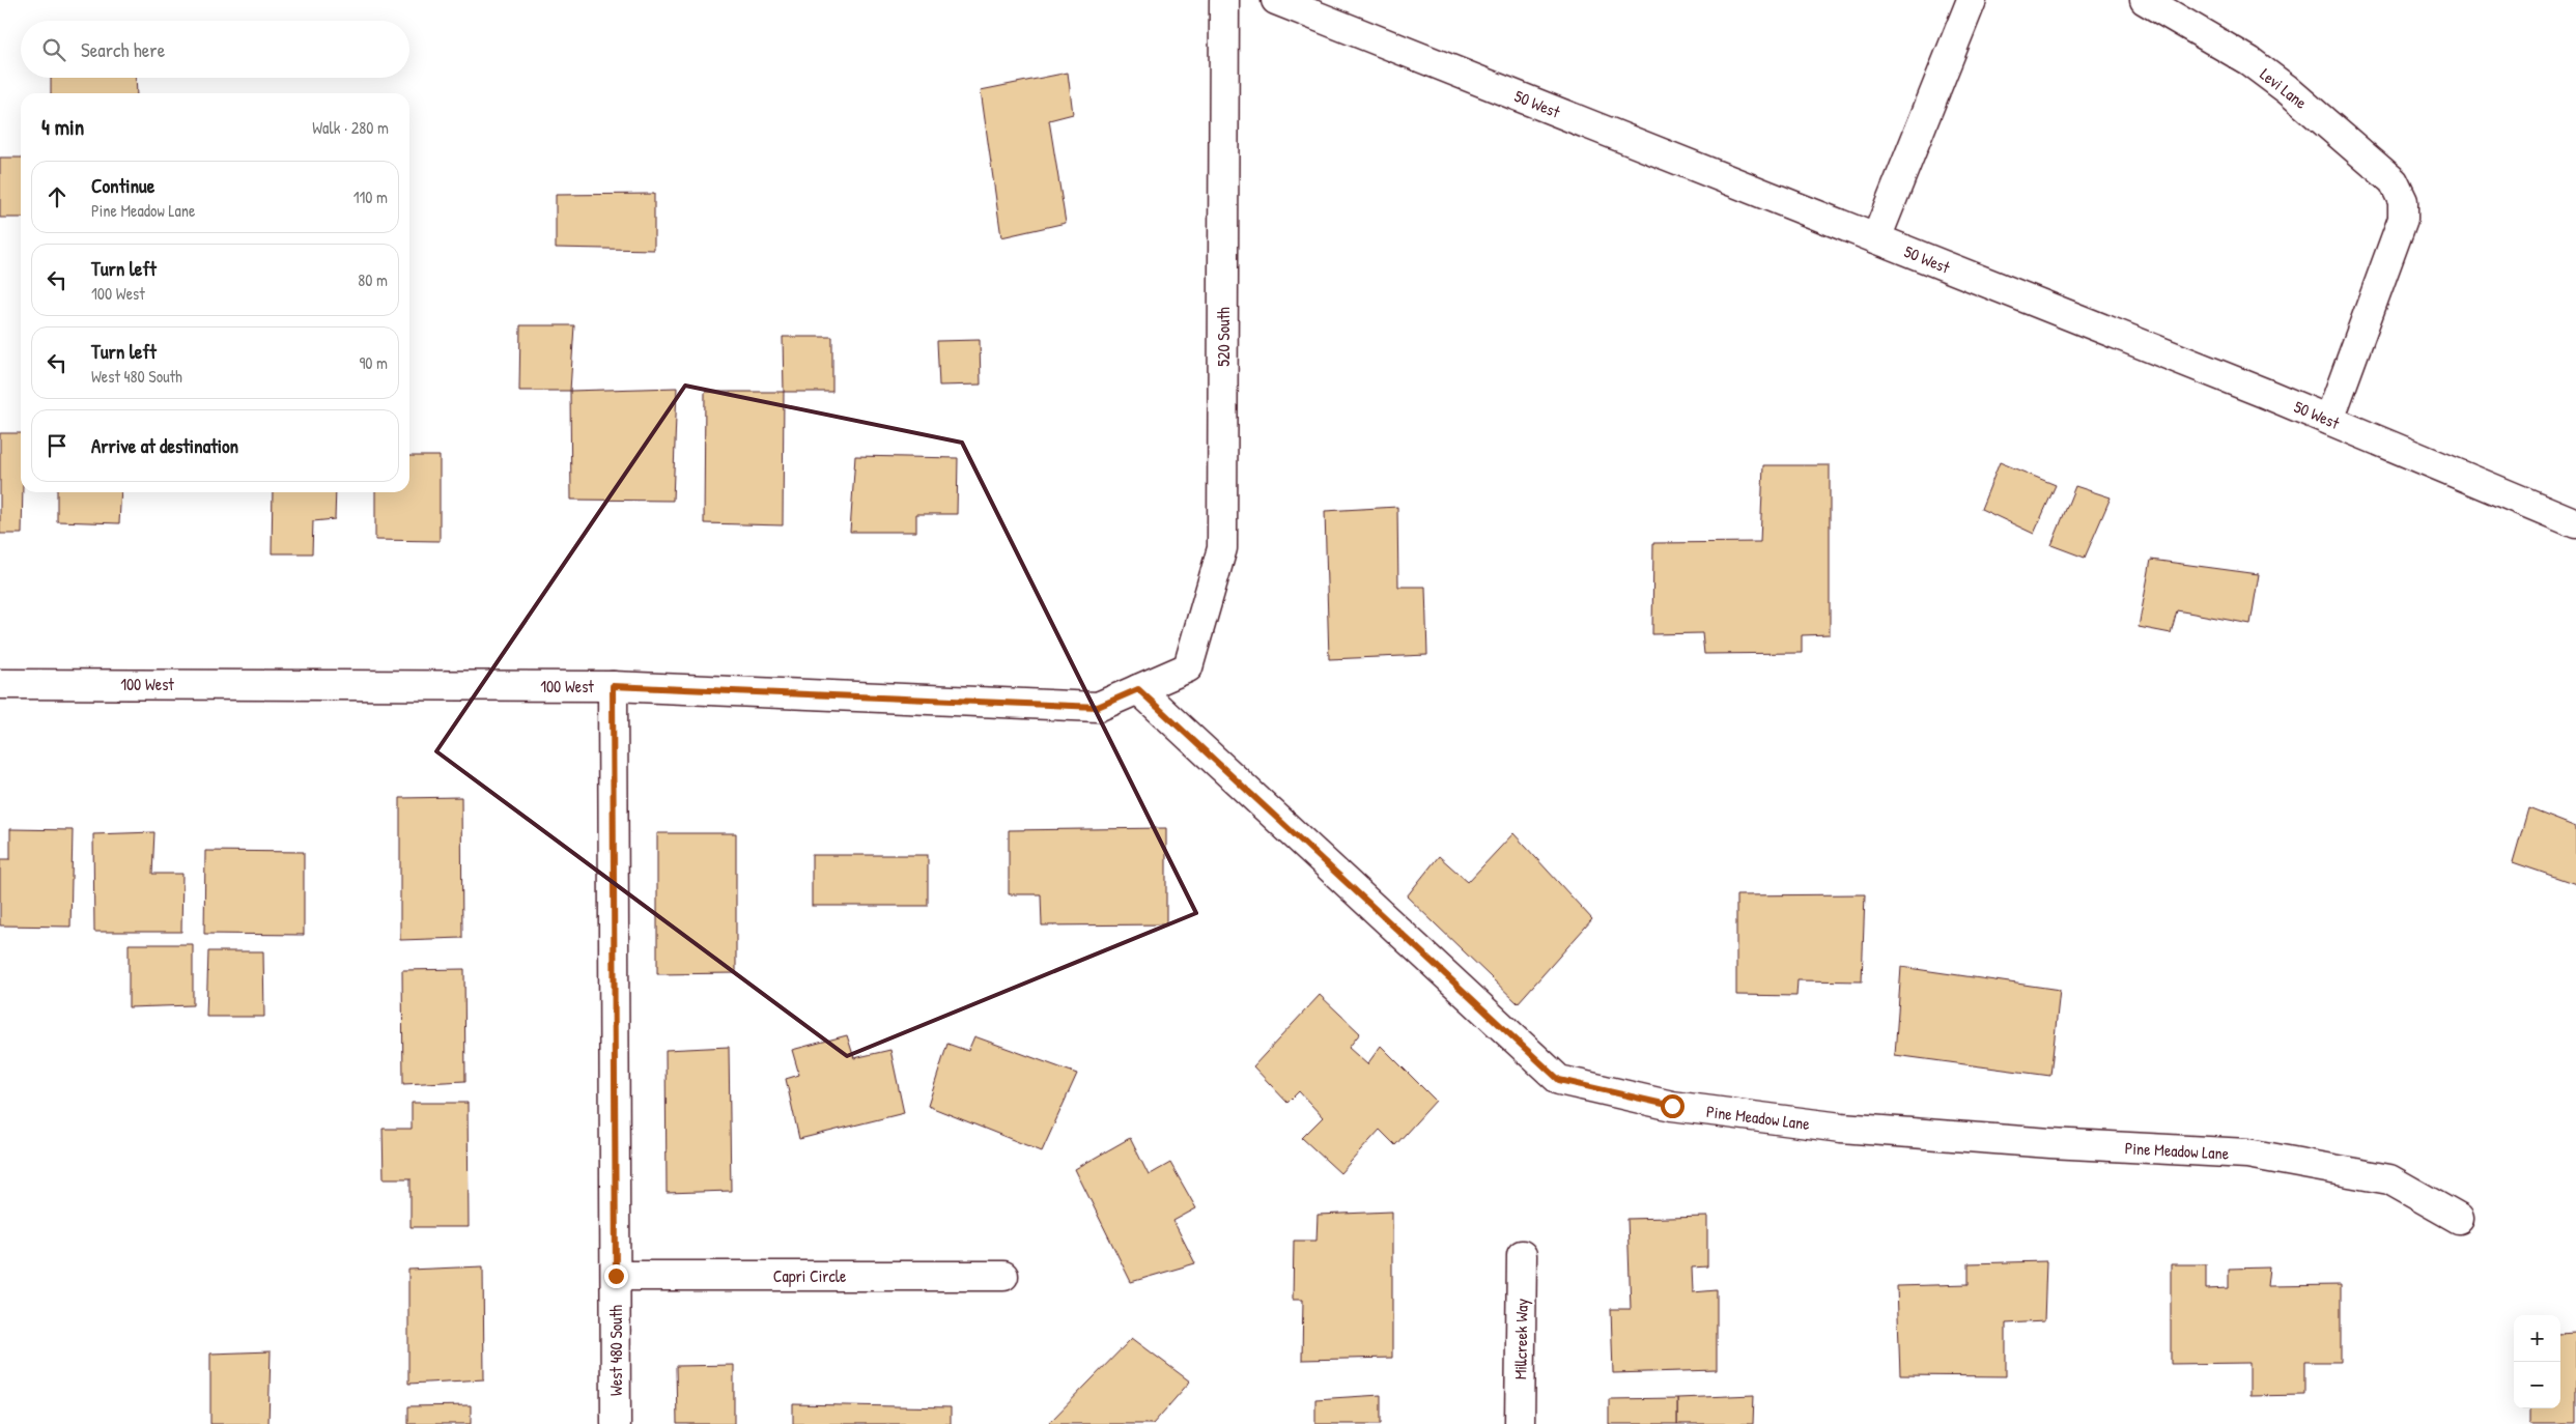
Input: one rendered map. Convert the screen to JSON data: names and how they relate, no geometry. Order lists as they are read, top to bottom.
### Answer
{
  "streets": {
    "street": [
      "Levi Lane",
      "50 West",
      "520 South",
      "100 West",
      "Pine Meadow Lane",
      "Capri Circle",
      "Millcreek Way",
      "West 480 South"
    ]
  },
  "crossings": [
    ["Levi Lane", "50 West"],
    ["520 South", "100 West"],
    ["100 West", "Pine Meadow Lane"],
    ["100 West", "West 480 South"],
    ["Capri Circle", "West 480 South"]
  ],
  "page": {
    "search": "Search here",
    "heading": ["4 min", "Walk · 280 m"],
    "list": [
      ["Continue", "Pine Meadow Lane", "110 m"],
      ["Turn left", "100 West", "80 m"],
      ["Turn left", "West 480 South", "90 m"],
      "Arrive at destination"
    ],
    "map_buttons": ["+", "−"]
  }
}
